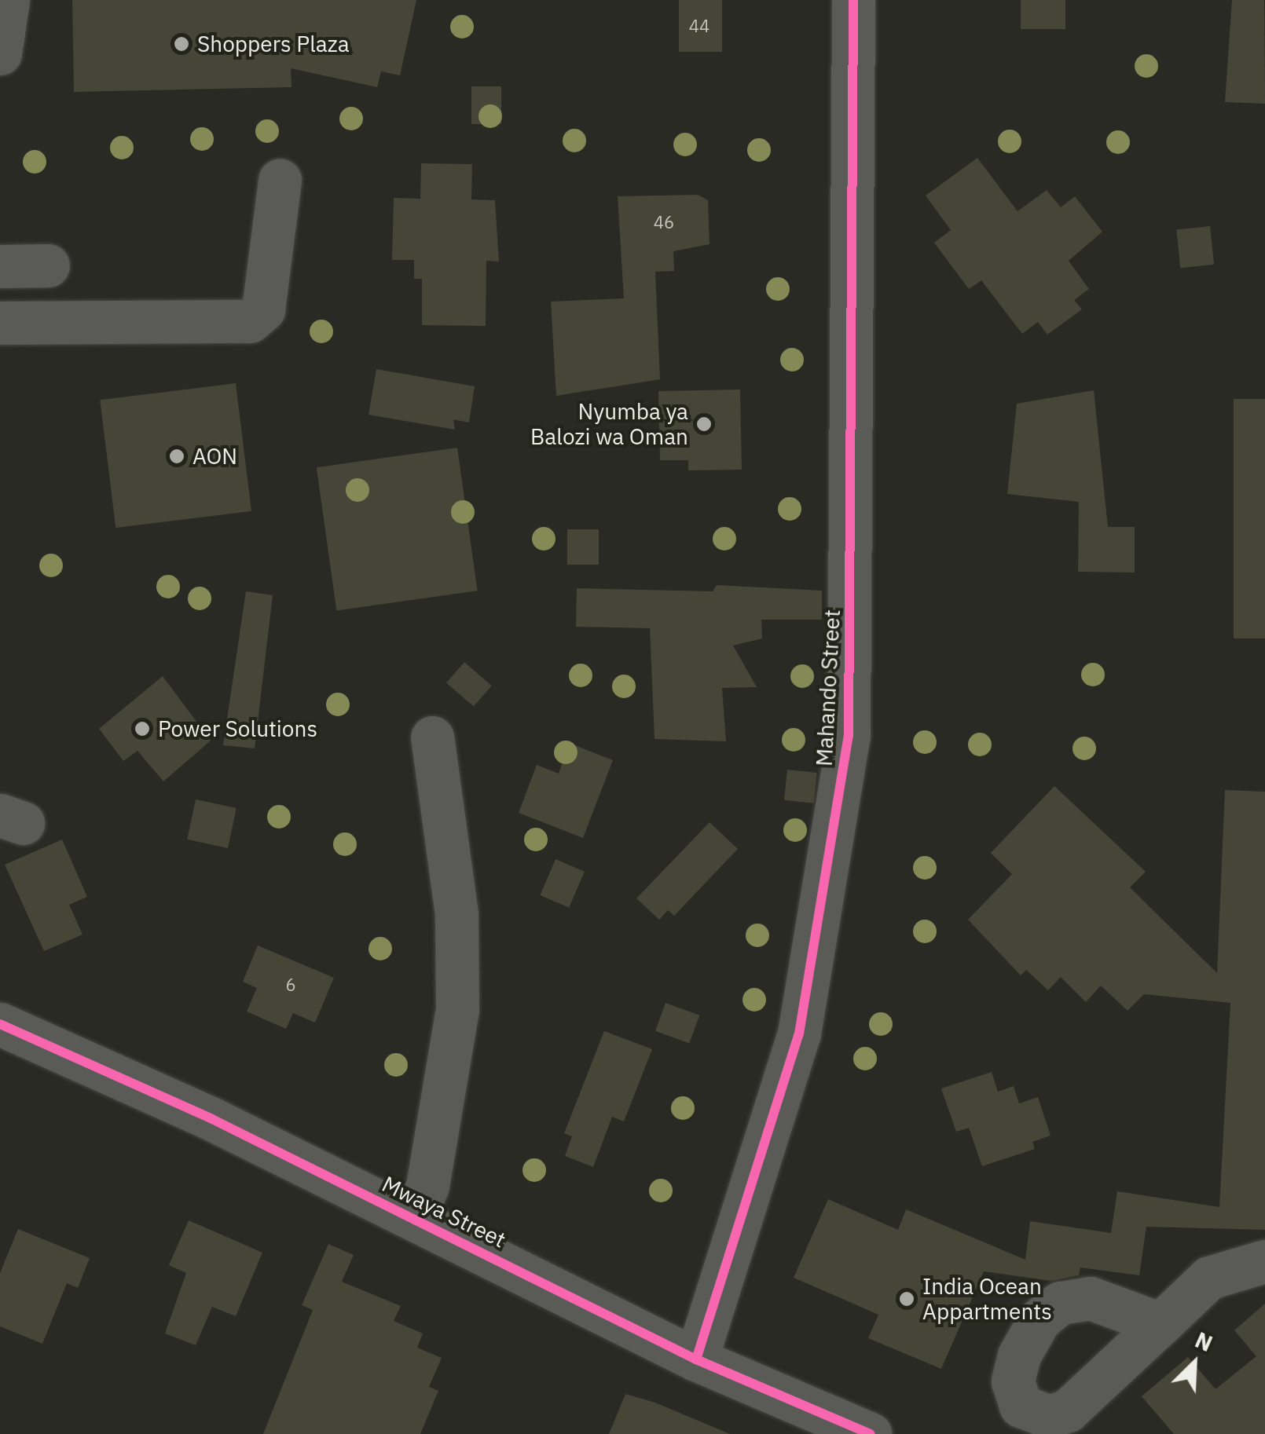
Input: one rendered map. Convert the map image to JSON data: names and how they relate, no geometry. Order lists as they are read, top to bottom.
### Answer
{
  "streets": {
    "street": ["Mahando Street", "Mwaya Street"]
  },
  "crossings": [
    ["Mahando Street", "Mwaya Street"]
  ],
  "places": [
    "Shoppers Plaza",
    "Nyumba ya Balozi wa Oman",
    "AON",
    "Power Solutions",
    "India Ocean Appartments"
  ],
  "house_numbers": ["44", "46", "6"],
  "north": "top right"
}
